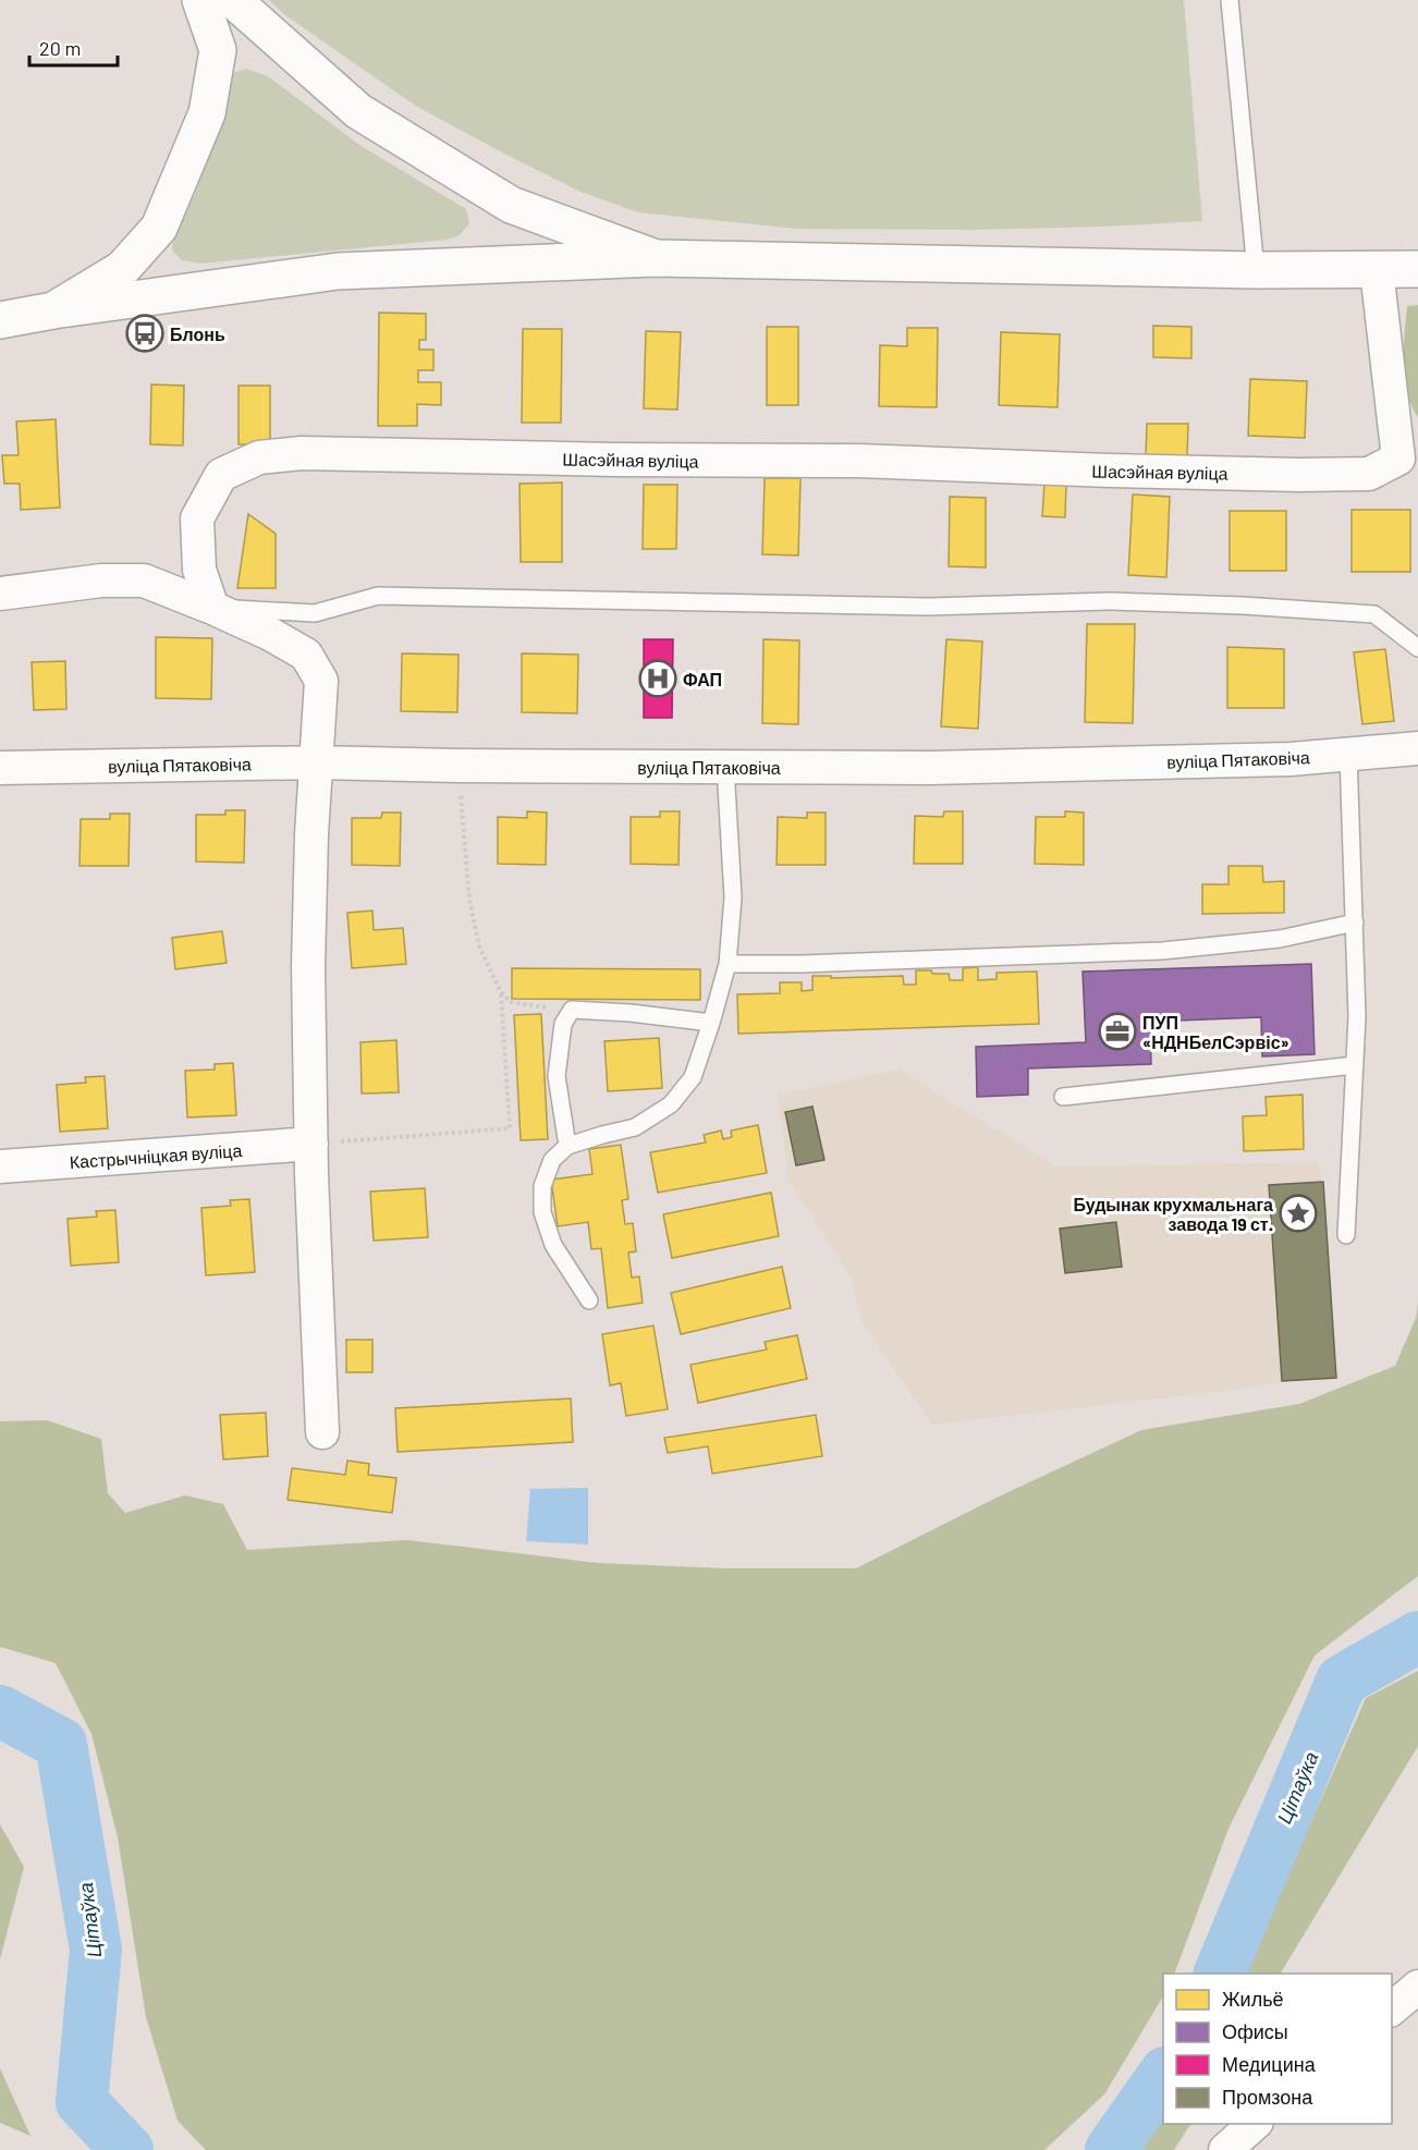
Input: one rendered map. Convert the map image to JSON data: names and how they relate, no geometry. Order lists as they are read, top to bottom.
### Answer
{
  "streets": {
    "street": ["Шасэйная вуліца", "вуліца Пятаковіча", "Кастрычніцкая вуліца"]
  },
  "water": ["Цітаўка"],
  "places": {
    "bus stop": ["Блонь"],
    "hospital": ["ФАП"],
    "office": ["ПУП «НДНБелСэрвіс»"],
    "place": ["Будынак крухмальнага завода 19 ст."]
  },
  "legend": [
    "Жильё",
    "Офисы",
    "Медицина",
    "Промзона"
  ],
  "scale_bar": "20 m"
}
